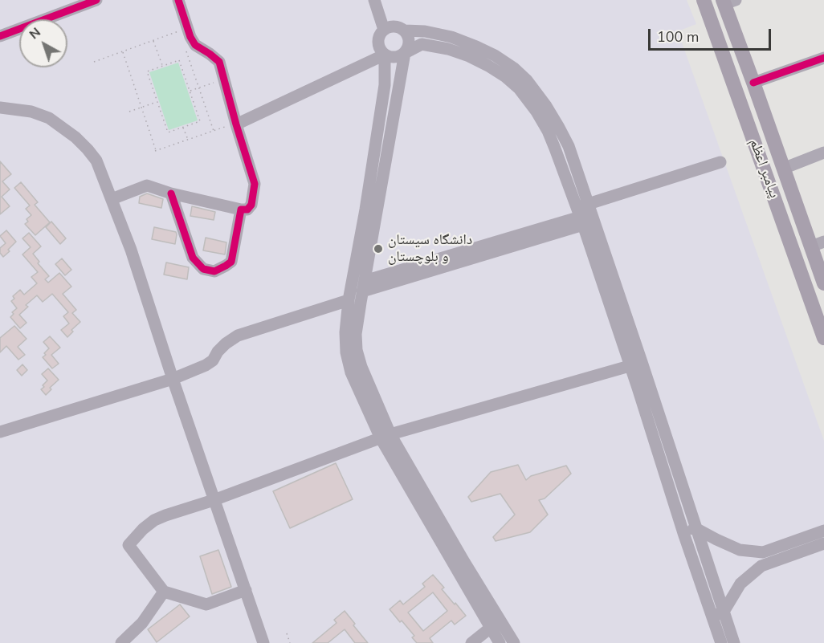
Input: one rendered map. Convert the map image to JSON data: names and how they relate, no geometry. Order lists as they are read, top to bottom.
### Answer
{
  "streets": {
    "main road": ["پیامبر اعظم"]
  },
  "places": ["دانشگاه سیستان و بلوچستان"],
  "scale_bar": "100 m",
  "north": "top left"
}
